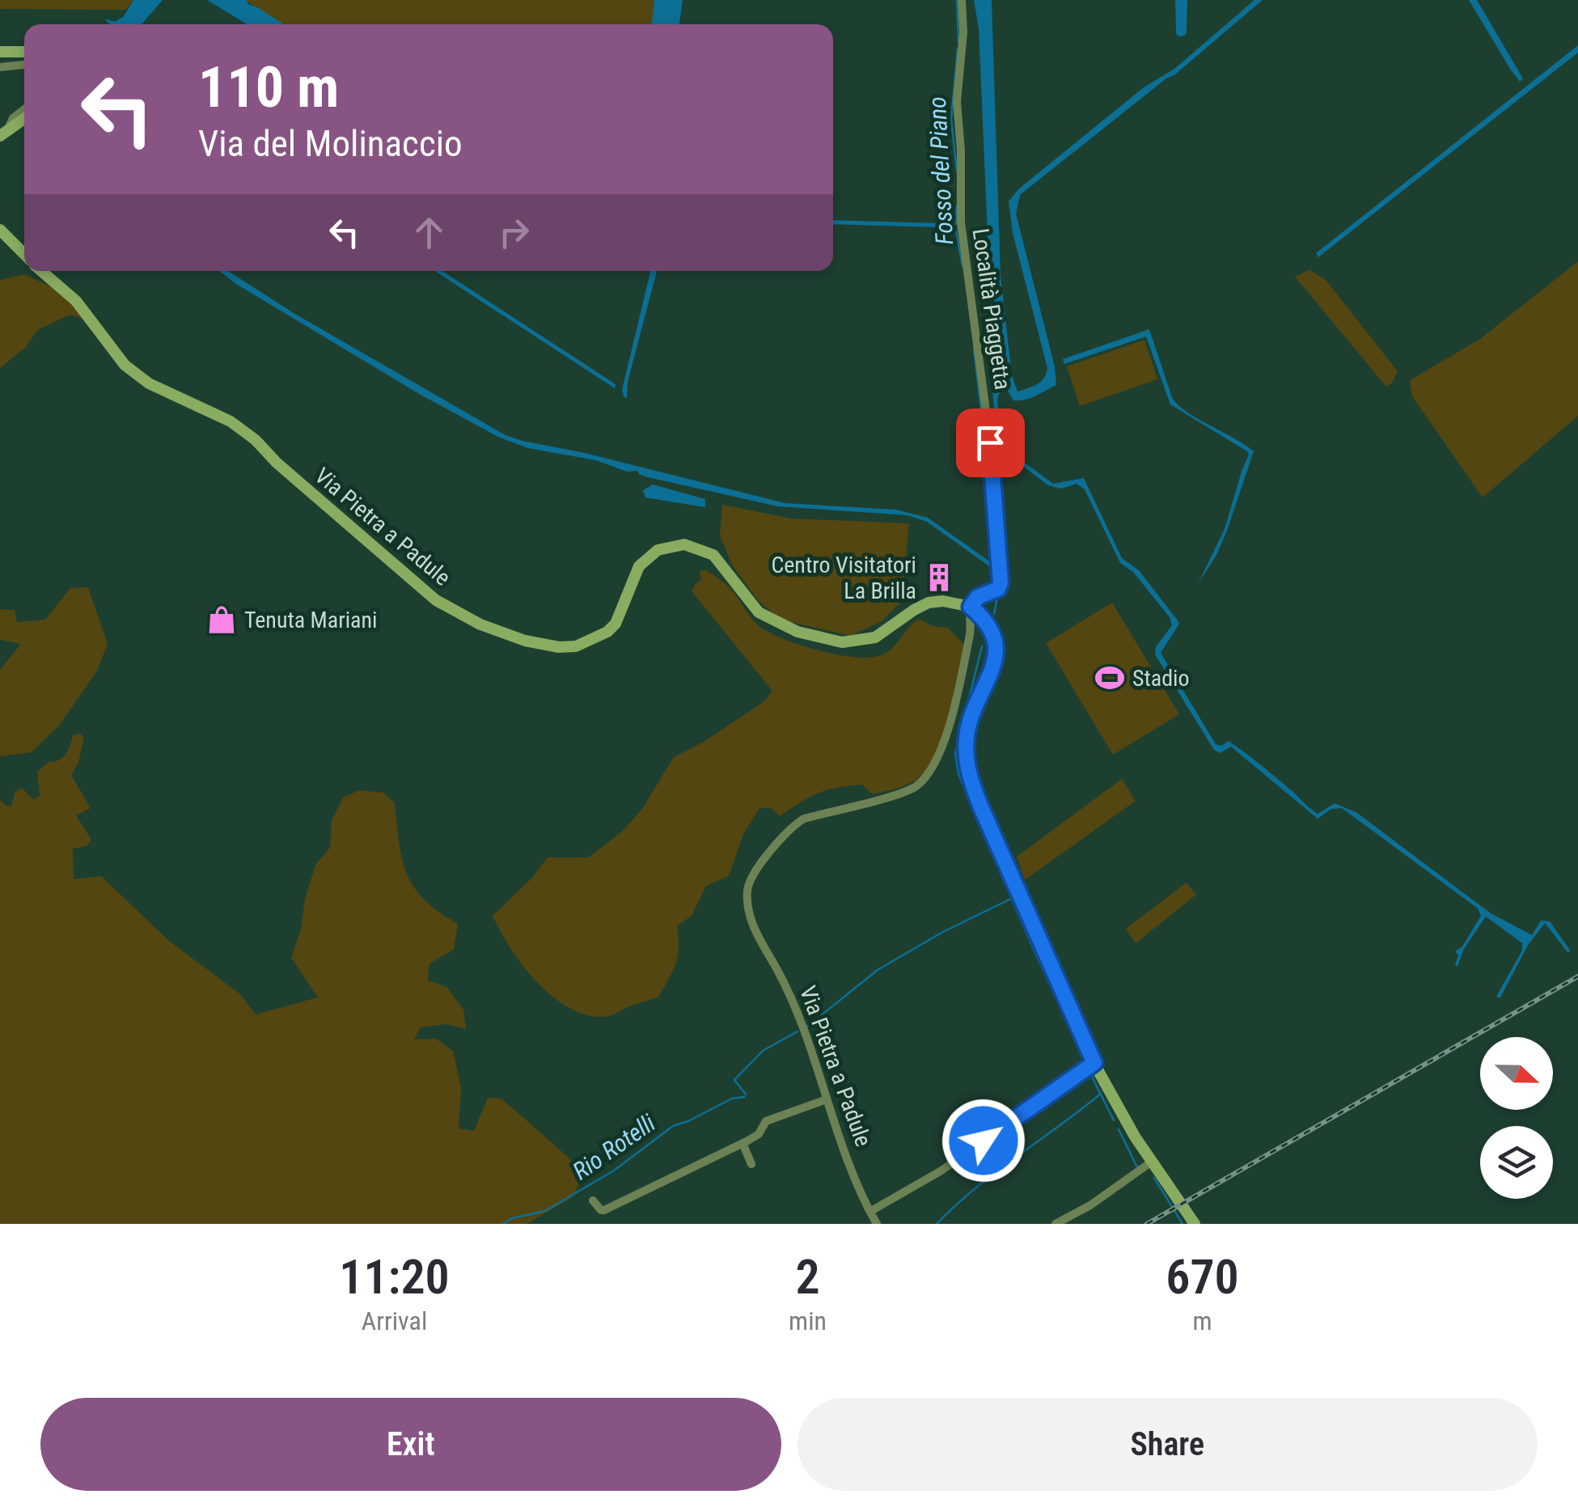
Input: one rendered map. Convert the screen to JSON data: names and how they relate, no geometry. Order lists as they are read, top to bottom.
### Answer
{
  "streets": {
    "street": ["Località Piaggetta", "Via Pietra a Padule"]
  },
  "crossings": [
    ["Località Piaggetta", "Via Pietra a Padule"]
  ],
  "water": ["Fosso del Piano", "Rio Rotelli"],
  "places": {
    "building": ["Centro Visitatori La Brilla"],
    "shop": ["Tenuta Mariani"],
    "sports": ["Stadio"]
  },
  "north": "right",
  "page": {
    "turn": ["110 m", "Via del Molinaccio"],
    "eta": [
      "11:20",
      "Arrival",
      "2",
      "min",
      "670",
      "m"
    ],
    "buttons": ["Exit", "Share"]
  }
}
